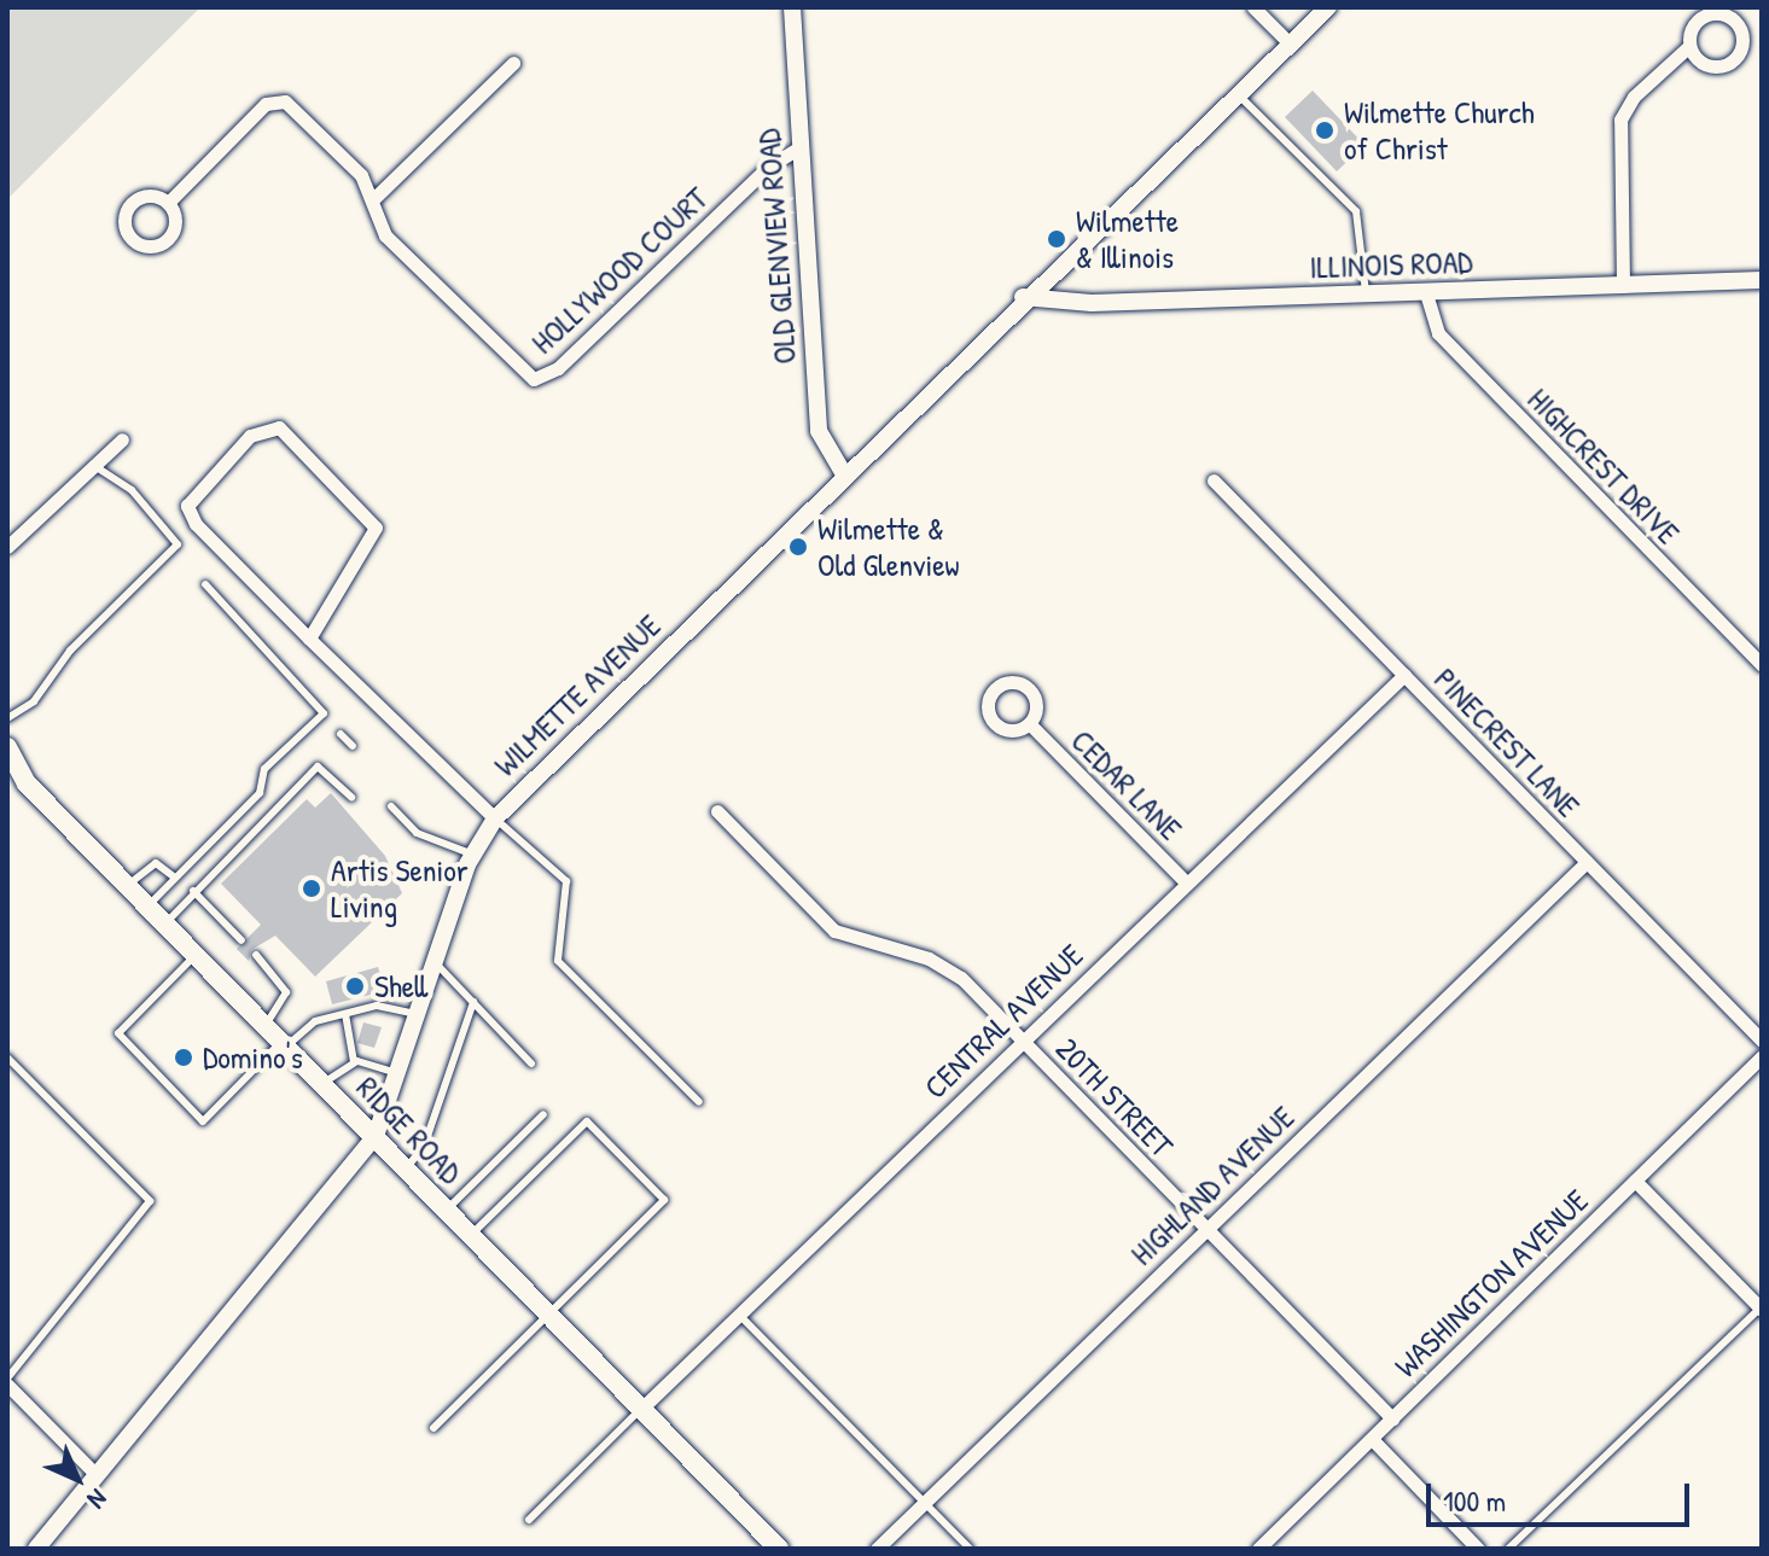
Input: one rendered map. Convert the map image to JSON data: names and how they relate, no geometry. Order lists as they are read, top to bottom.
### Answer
{
  "streets": {
    "main road": ["RIDGE ROAD"],
    "street": [
      "OLD GLENVIEW ROAD",
      "ILLINOIS ROAD",
      "HOLLYWOOD COURT",
      "HIGHCREST DRIVE",
      "WILMETTE AVENUE",
      "PINECREST LANE",
      "CEDAR LANE",
      "CENTRAL AVENUE",
      "20TH STREET",
      "HIGHLAND AVENUE",
      "WASHINGTON AVENUE"
    ]
  },
  "crossings": [
    ["OLD GLENVIEW ROAD", "HOLLYWOOD COURT"],
    ["OLD GLENVIEW ROAD", "WILMETTE AVENUE"],
    ["ILLINOIS ROAD", "HIGHCREST DRIVE"],
    ["ILLINOIS ROAD", "WILMETTE AVENUE"],
    ["WILMETTE AVENUE", "RIDGE ROAD"],
    ["PINECREST LANE", "CENTRAL AVENUE"],
    ["PINECREST LANE", "HIGHLAND AVENUE"],
    ["CEDAR LANE", "CENTRAL AVENUE"],
    ["CENTRAL AVENUE", "20TH STREET"],
    ["CENTRAL AVENUE", "RIDGE ROAD"],
    ["20TH STREET", "HIGHLAND AVENUE"],
    ["20TH STREET", "WASHINGTON AVENUE"]
  ],
  "places": [
    "Wilmette Church of Christ",
    "Wilmette & Illinois",
    "Wilmette & Old Glenview",
    "Artis Senior Living",
    "Shell",
    "Domino's"
  ],
  "scale_bar": "100 m",
  "north": "bottom right"
}
